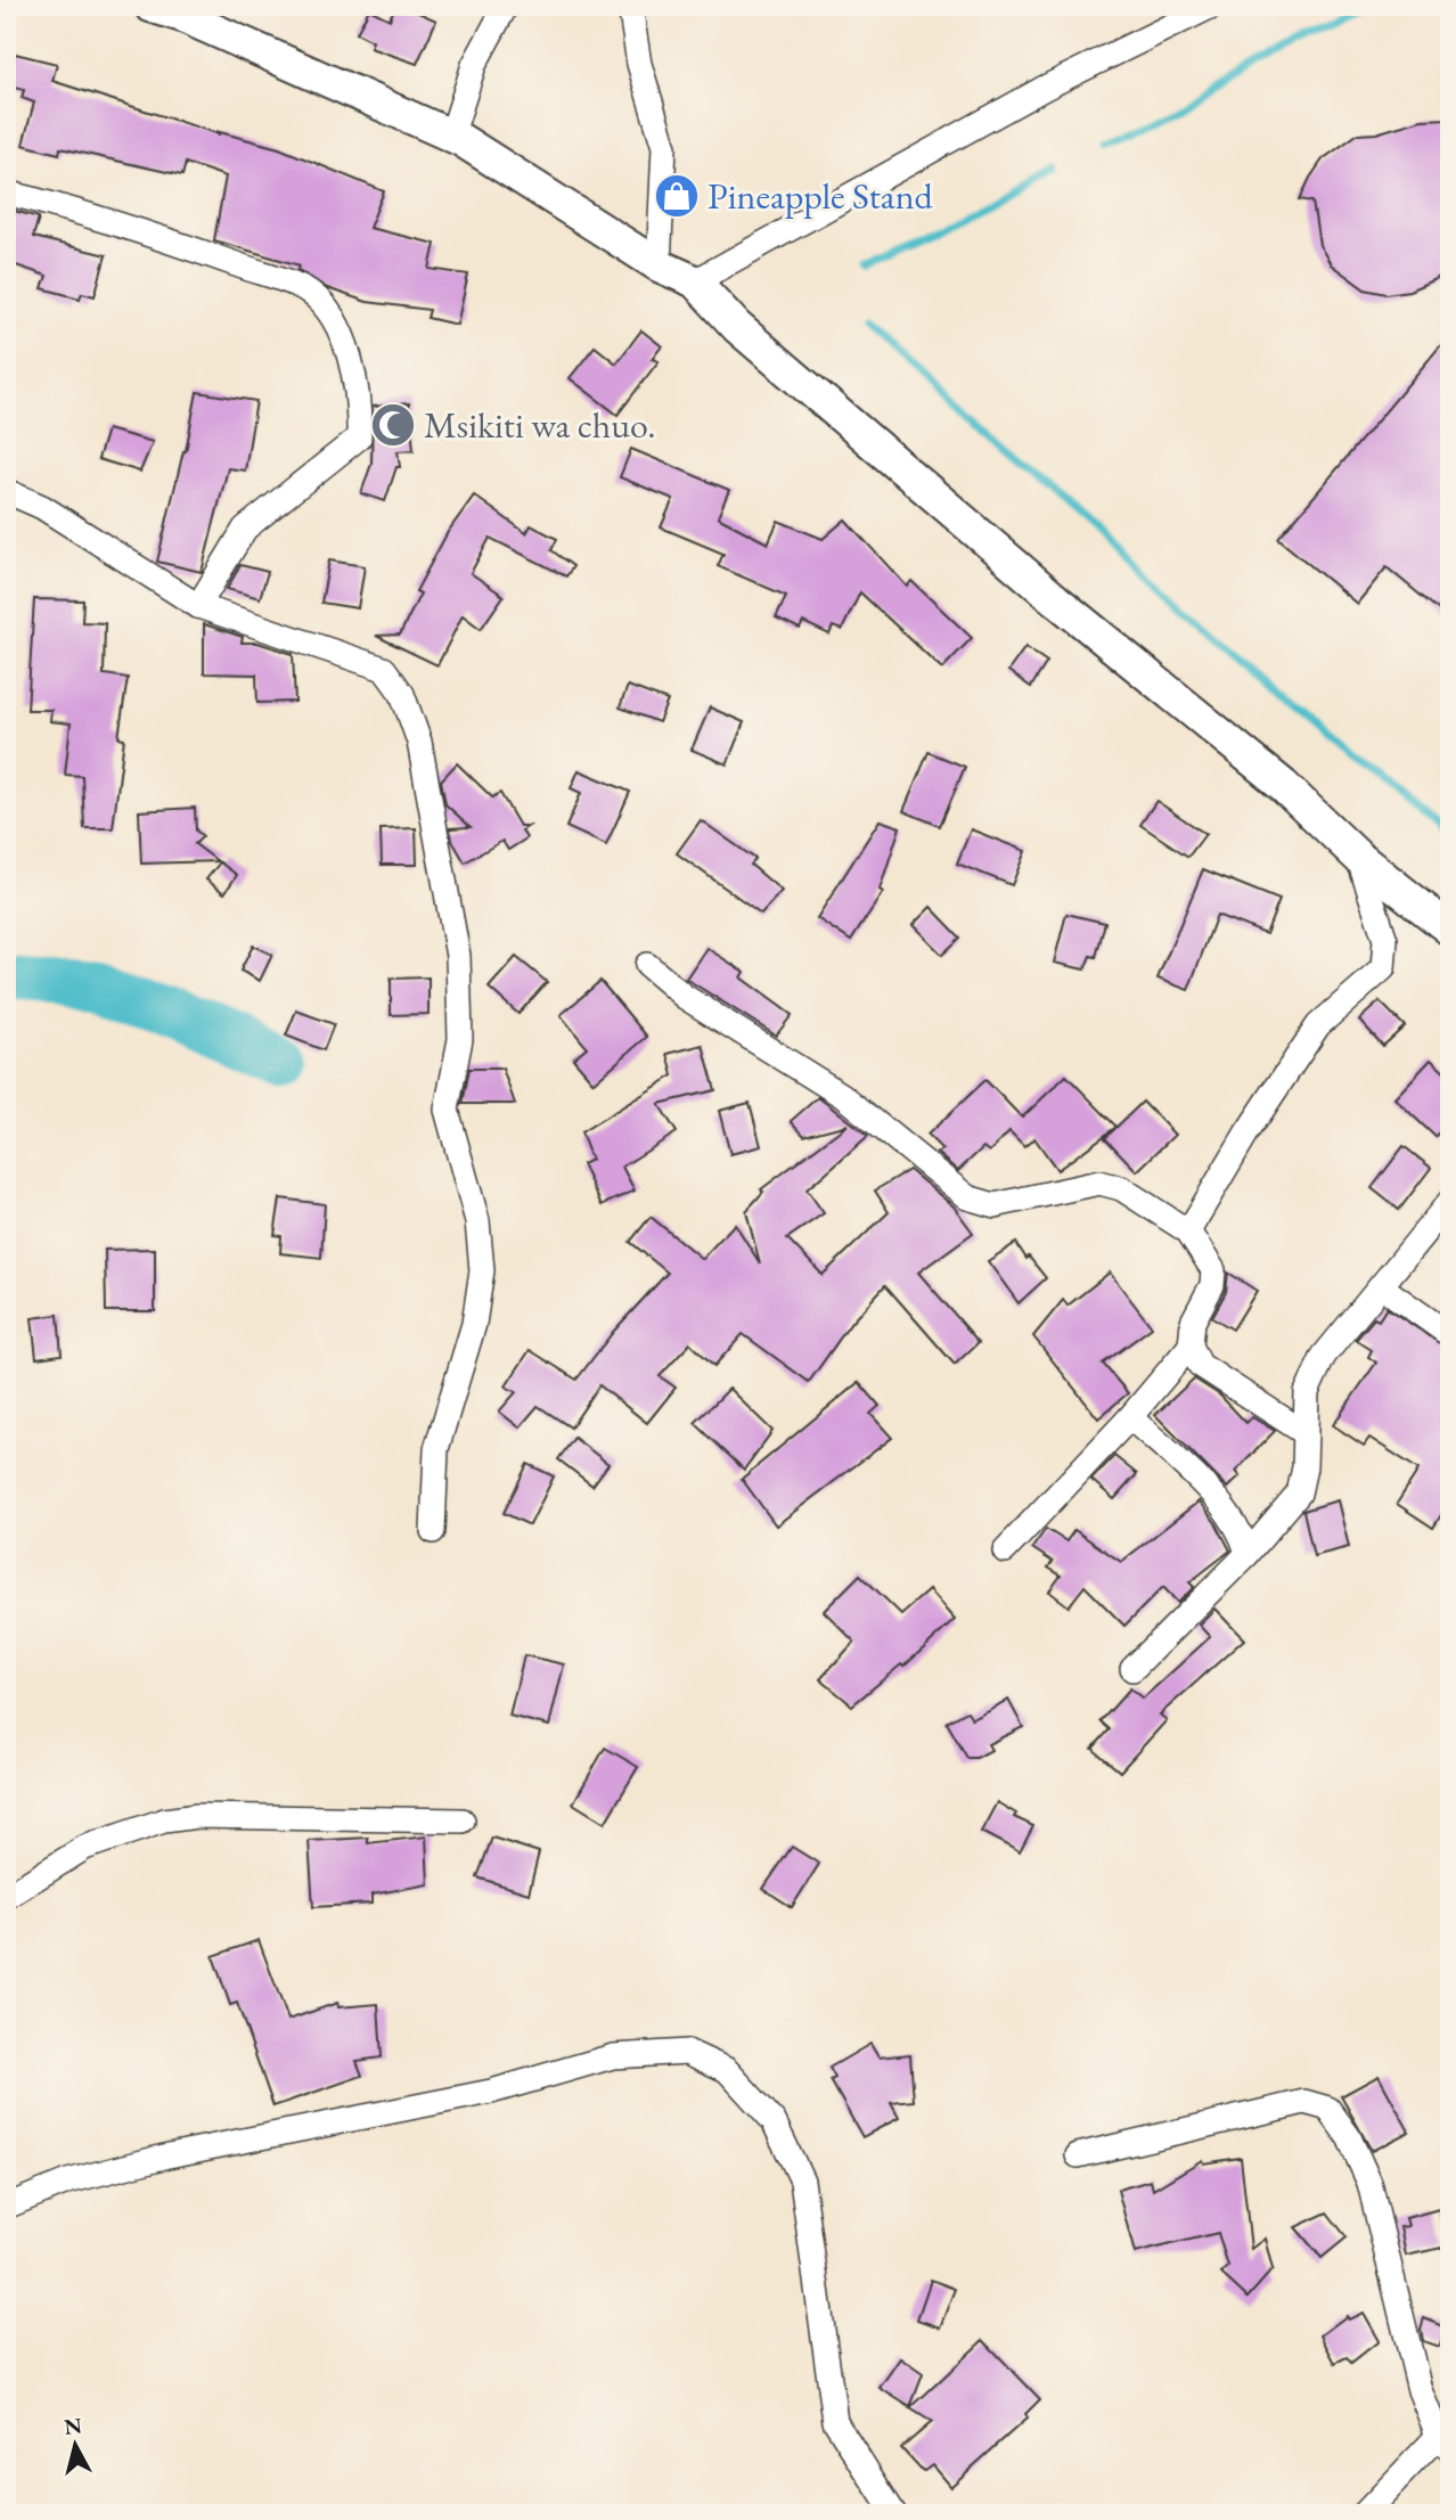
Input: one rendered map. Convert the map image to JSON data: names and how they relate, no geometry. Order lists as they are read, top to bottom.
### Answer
{
  "places": {
    "shop": ["Pineapple Stand"],
    "mosque": ["Msikiti wa chuo."]
  },
  "north": "top"
}
